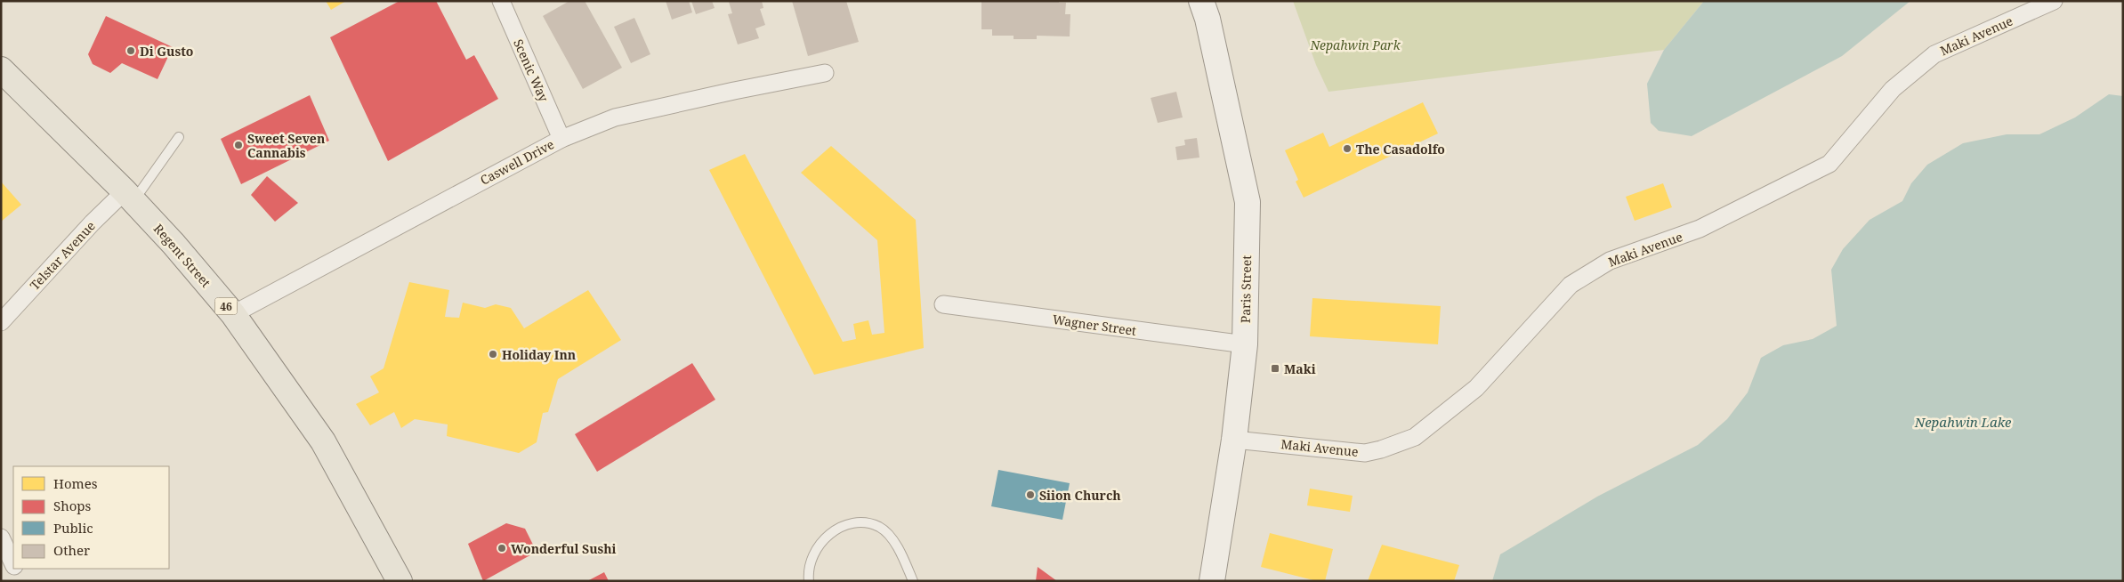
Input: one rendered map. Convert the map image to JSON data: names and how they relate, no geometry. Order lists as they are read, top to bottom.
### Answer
{
  "streets": {
    "main road": ["Regent Street", "Paris Street", "46"],
    "street": [
      "Maki Avenue",
      "Scenic Way",
      "Caswell Drive",
      "Telstar Avenue",
      "Wagner Street"
    ]
  },
  "crossings": [
    ["Maki Avenue", "Paris Street"],
    ["Scenic Way", "Caswell Drive"],
    ["Caswell Drive", "Regent Street"],
    ["Telstar Avenue", "Regent Street"],
    ["Paris Street", "Wagner Street"]
  ],
  "water": ["Nepahwin Lake"],
  "parks": ["Nepahwin Park"],
  "places": {
    "other": [
      "Di Gusto",
      "Sweet Seven Cannabis",
      "The Casadolfo",
      "Holiday Inn",
      "Siion Church",
      "Wonderful Sushi"
    ],
    "transit": ["Maki"]
  },
  "legend": [
    "Homes",
    "Shops",
    "Public",
    "Other"
  ]
}
